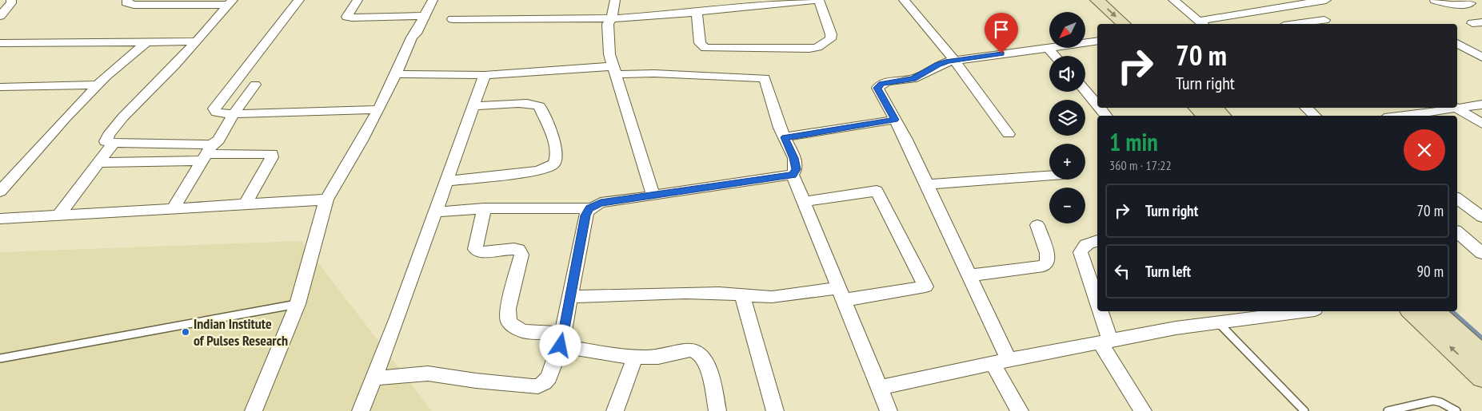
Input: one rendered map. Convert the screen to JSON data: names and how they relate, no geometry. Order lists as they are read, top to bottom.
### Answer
{
  "places": ["Indian Institute of Pulses Research"],
  "north": "bottom left",
  "page": {
    "map_buttons": ["+", "−"],
    "turn": ["70 m", "Turn right"],
    "heading": ["1 min", "360 m · 17:22"],
    "list": [
      {
        "name": "Turn right",
        "value": "70 m"
      },
      {
        "name": "Turn left",
        "value": "90 m"
      }
    ]
  }
}
